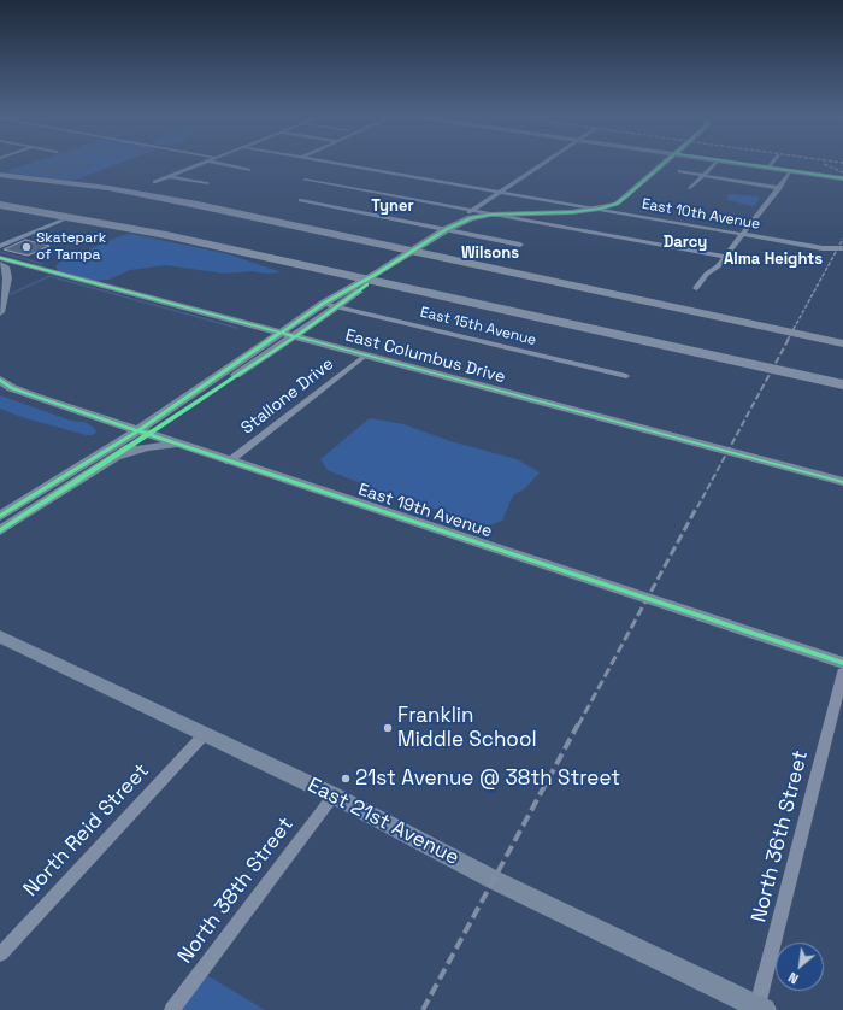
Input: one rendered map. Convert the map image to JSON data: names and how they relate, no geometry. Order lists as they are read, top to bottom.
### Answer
{
  "streets": {
    "main road": ["East Columbus Drive", "East 19th Avenue", "East 21st Avenue"],
    "street": [
      "East 10th Avenue",
      "East 15th Avenue",
      "Stallone Drive",
      "North Reid Street",
      "North 36th Street",
      "North 38th Street"
    ]
  },
  "crossings": [
    ["East Columbus Drive", "Stallone Drive"],
    ["Stallone Drive", "East 19th Avenue"],
    ["East 21st Avenue", "North Reid Street"],
    ["East 21st Avenue", "North 36th Street"],
    ["East 21st Avenue", "North 38th Street"]
  ],
  "districts": [
    "Tyner",
    "Darcy",
    "Wilsons",
    "Alma Heights"
  ],
  "places": ["Skatepark of Tampa", "Franklin Middle School", "21st Avenue @ 38th Street"],
  "north": "bottom left"
}
